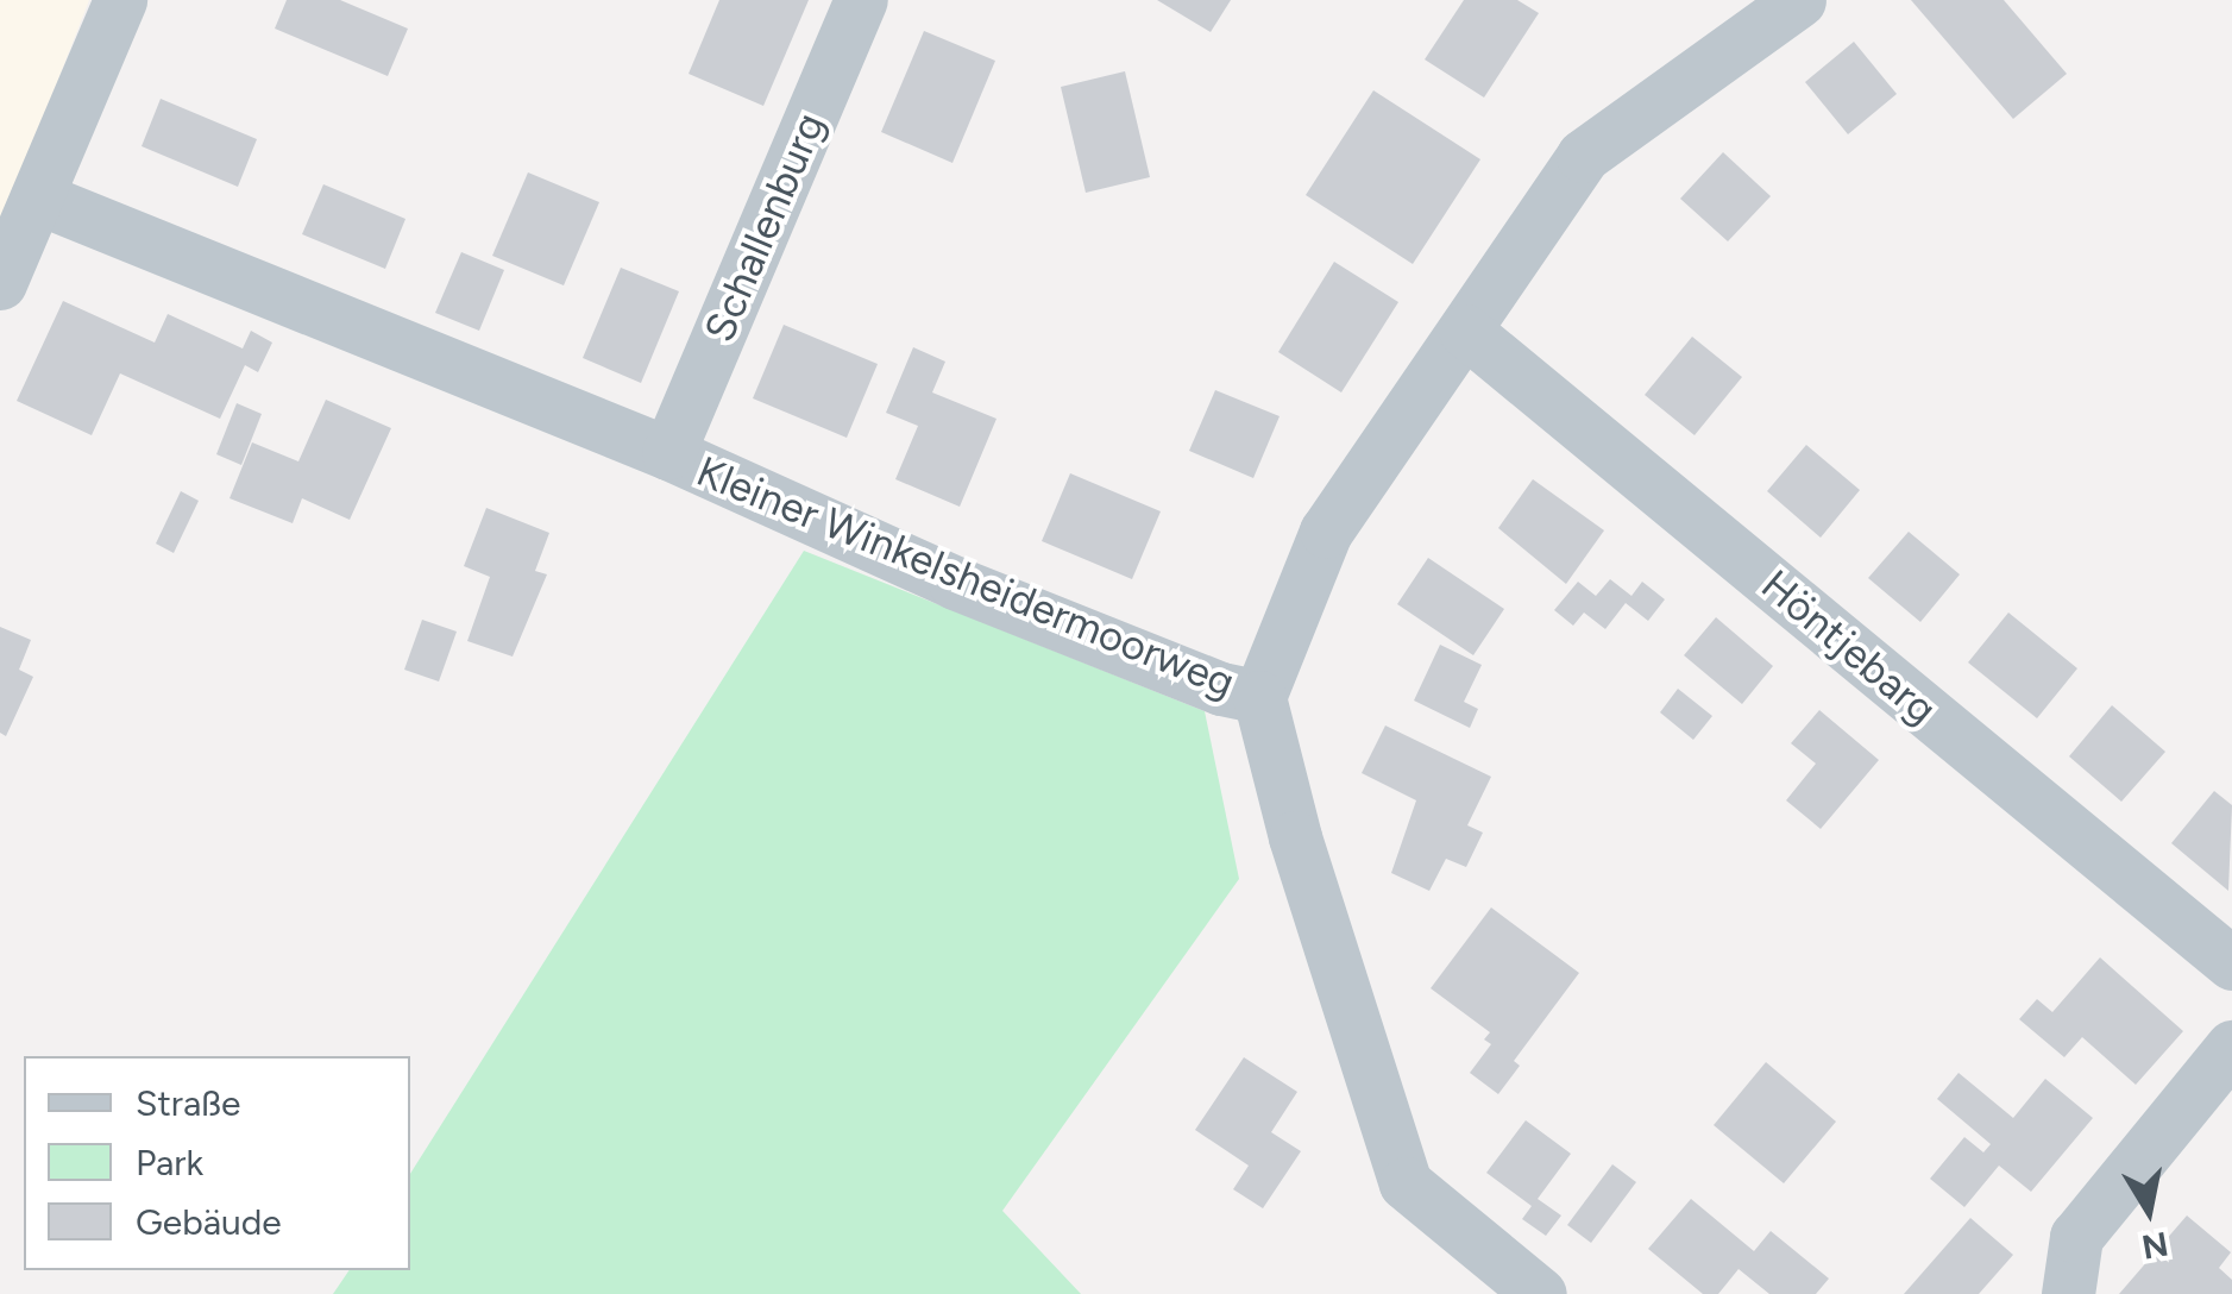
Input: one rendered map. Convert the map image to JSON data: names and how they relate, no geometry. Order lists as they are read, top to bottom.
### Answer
{
  "streets": {
    "street": ["Schallenburg", "Kleiner Winkelsheidermoorweg", "Höntjebarg"]
  },
  "crossings": [
    ["Schallenburg", "Kleiner Winkelsheidermoorweg"],
    ["Kleiner Winkelsheidermoorweg", "Höntjebarg"]
  ],
  "legend": ["Straße", "Park", "Gebäude"],
  "north": "bottom"
}
